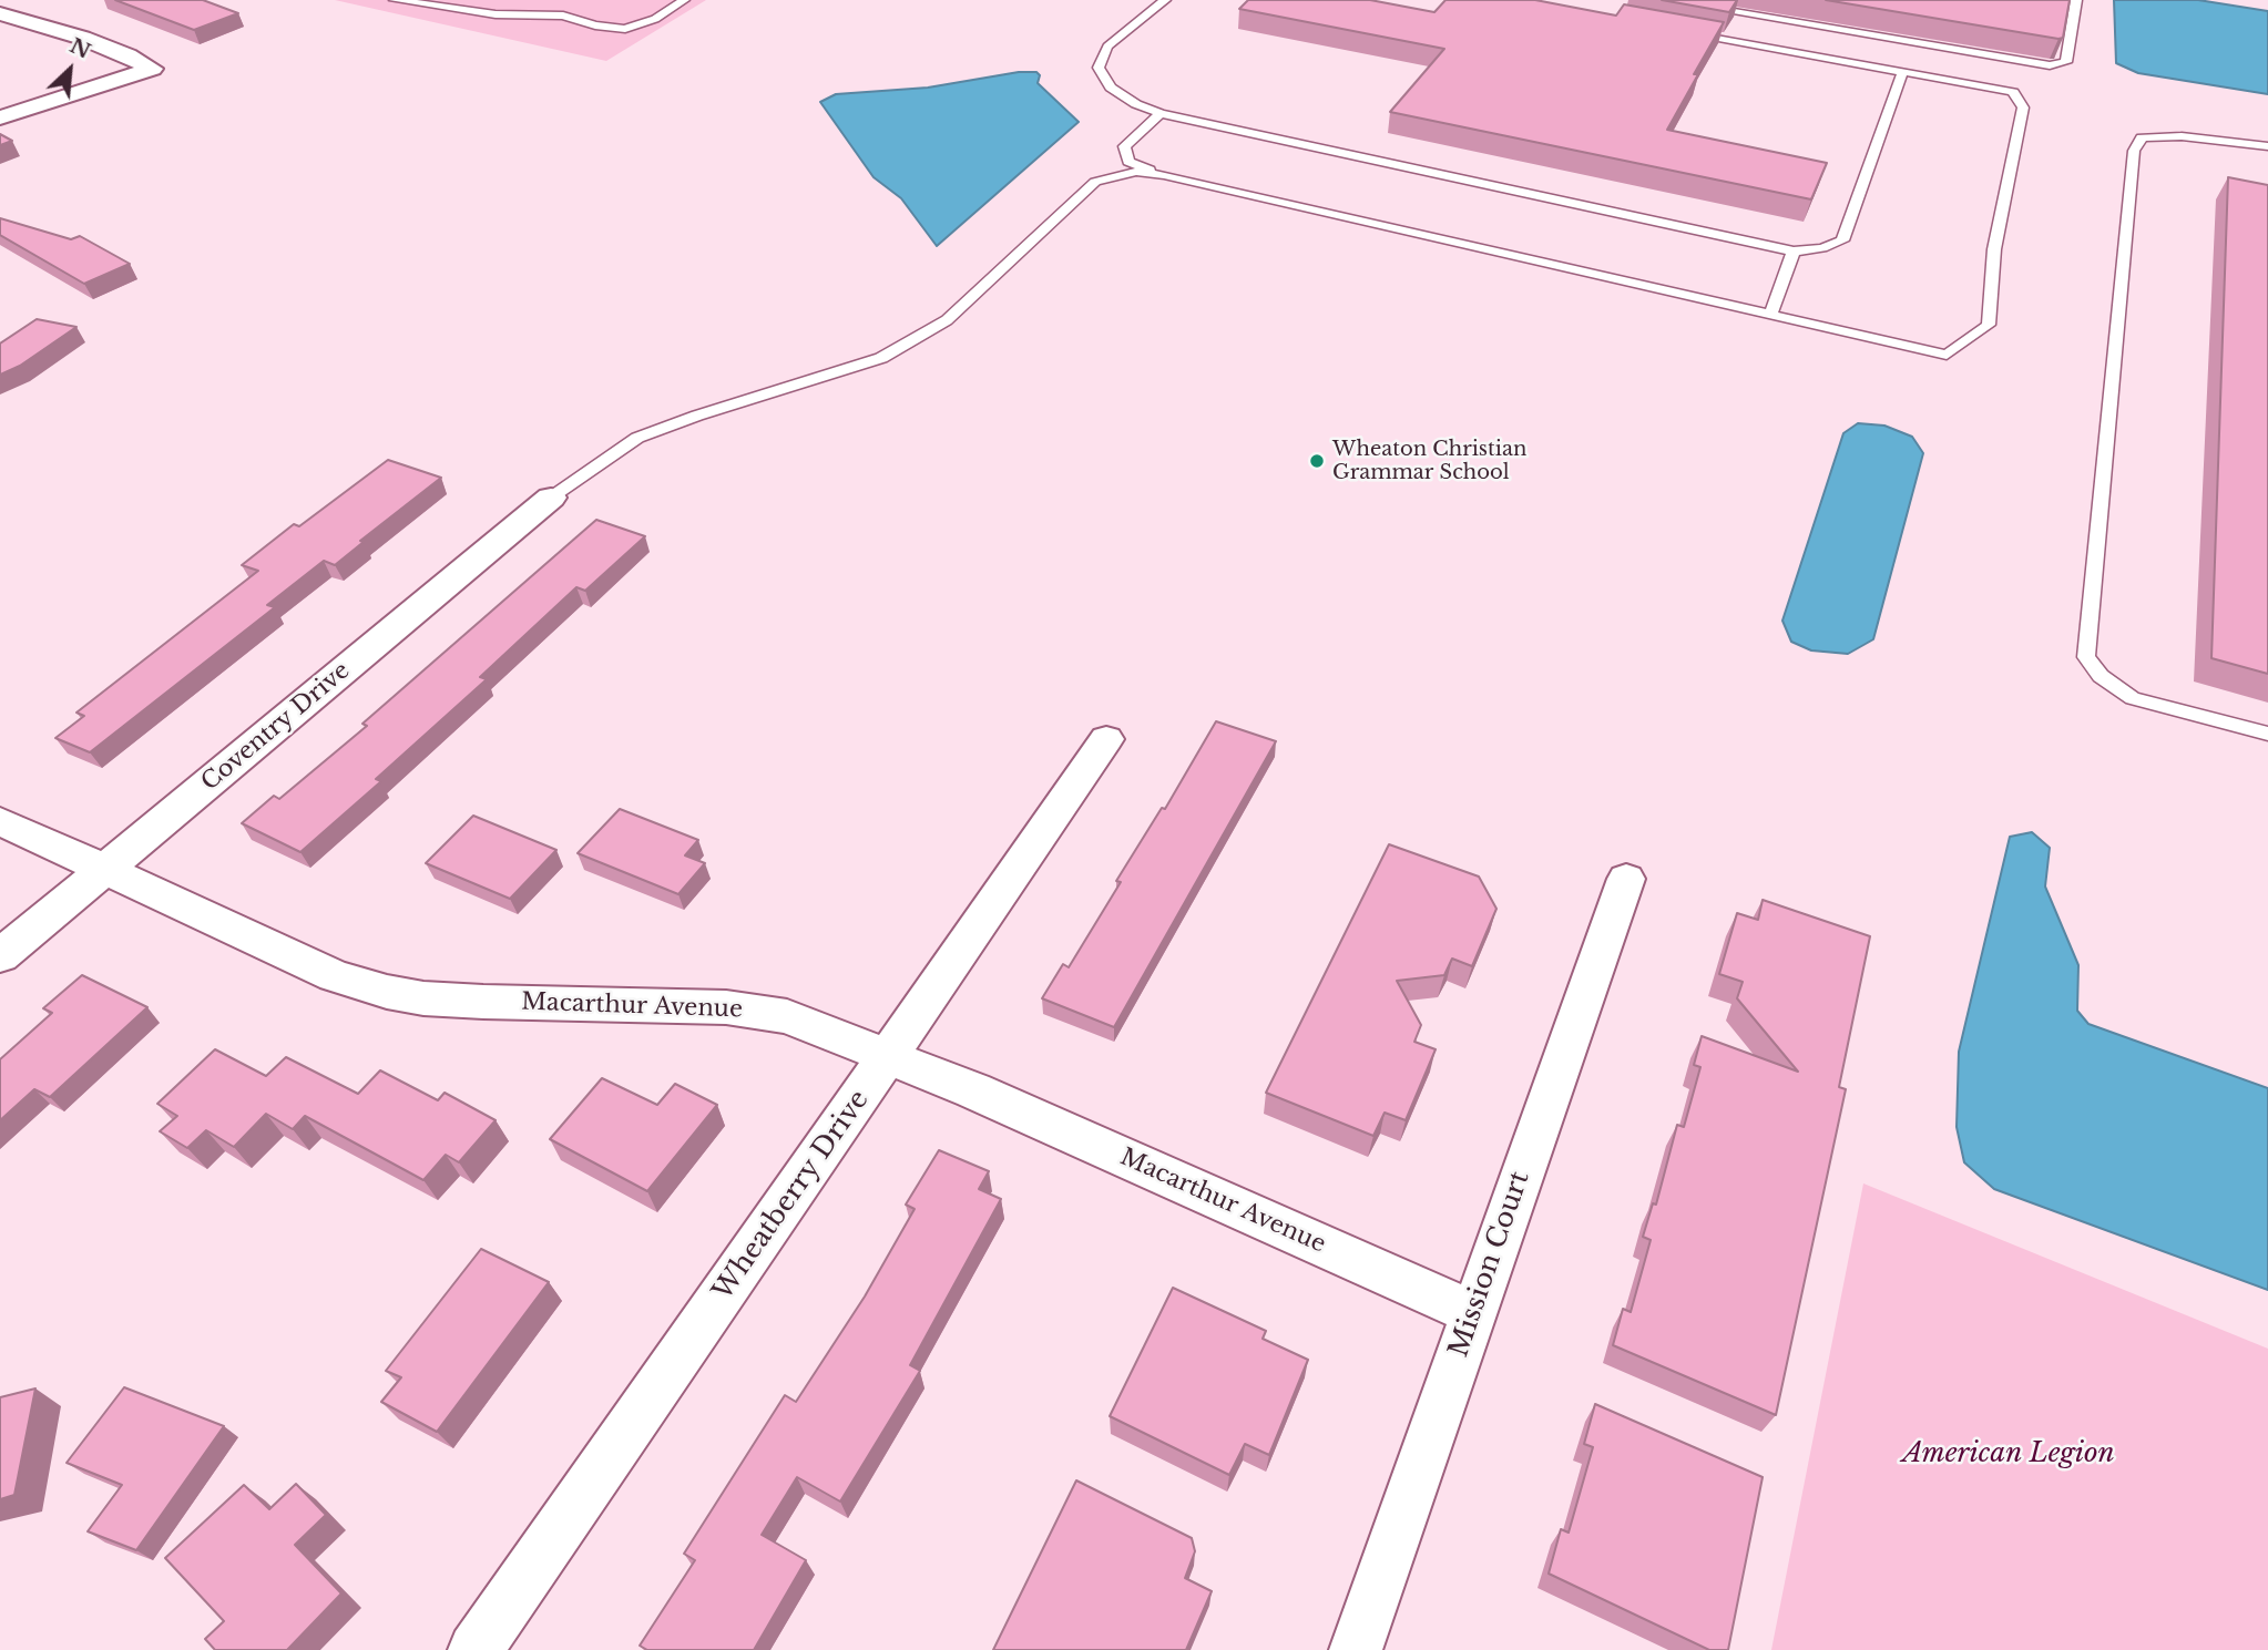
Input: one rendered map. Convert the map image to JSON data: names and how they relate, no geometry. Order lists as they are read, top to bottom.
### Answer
{
  "streets": {
    "street": [
      "Coventry Drive",
      "Macarthur Avenue",
      "Wheatberry Drive",
      "Mission Court"
    ]
  },
  "crossings": [
    ["Coventry Drive", "Macarthur Avenue"],
    ["Macarthur Avenue", "Wheatberry Drive"],
    ["Macarthur Avenue", "Mission Court"]
  ],
  "parks": ["American Legion"],
  "places": ["Wheaton Christian Grammar School"],
  "north": "top right"
}
